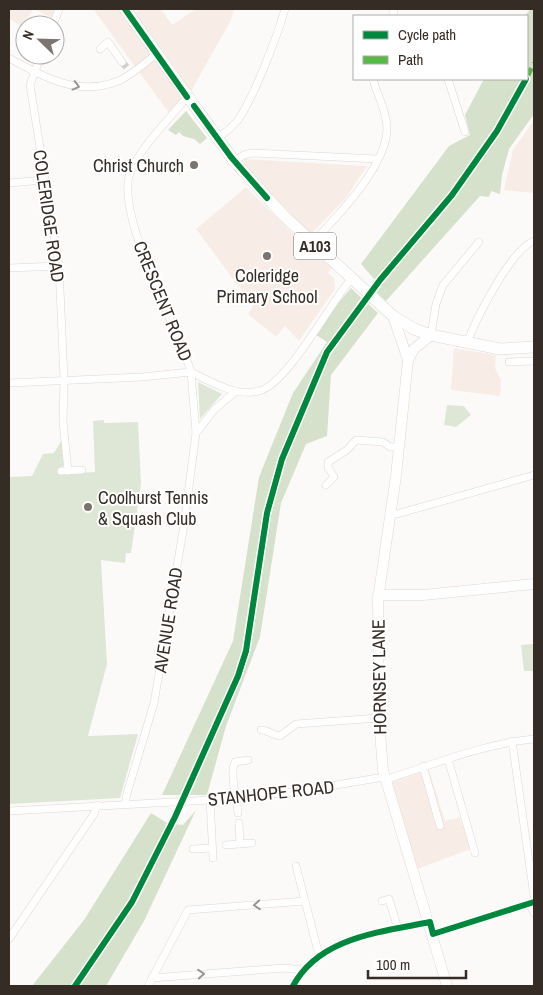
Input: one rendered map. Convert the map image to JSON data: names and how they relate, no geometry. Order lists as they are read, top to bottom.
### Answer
{
  "streets": {
    "main road": ["A103", "HORNSEY LANE"],
    "street": [
      "COLERIDGE ROAD",
      "CRESCENT ROAD",
      "AVENUE ROAD",
      "STANHOPE ROAD"
    ]
  },
  "crossings": [
    ["A103", "CRESCENT ROAD"],
    ["A103", "HORNSEY LANE"],
    ["CRESCENT ROAD", "AVENUE ROAD"],
    ["AVENUE ROAD", "STANHOPE ROAD"],
    ["HORNSEY LANE", "STANHOPE ROAD"]
  ],
  "places": ["Christ Church", "Coleridge Primary School", "Coolhurst Tennis & Squash Club"],
  "legend": ["Cycle path", "Path"],
  "scale_bar": "100 m",
  "north": "top left"
}
